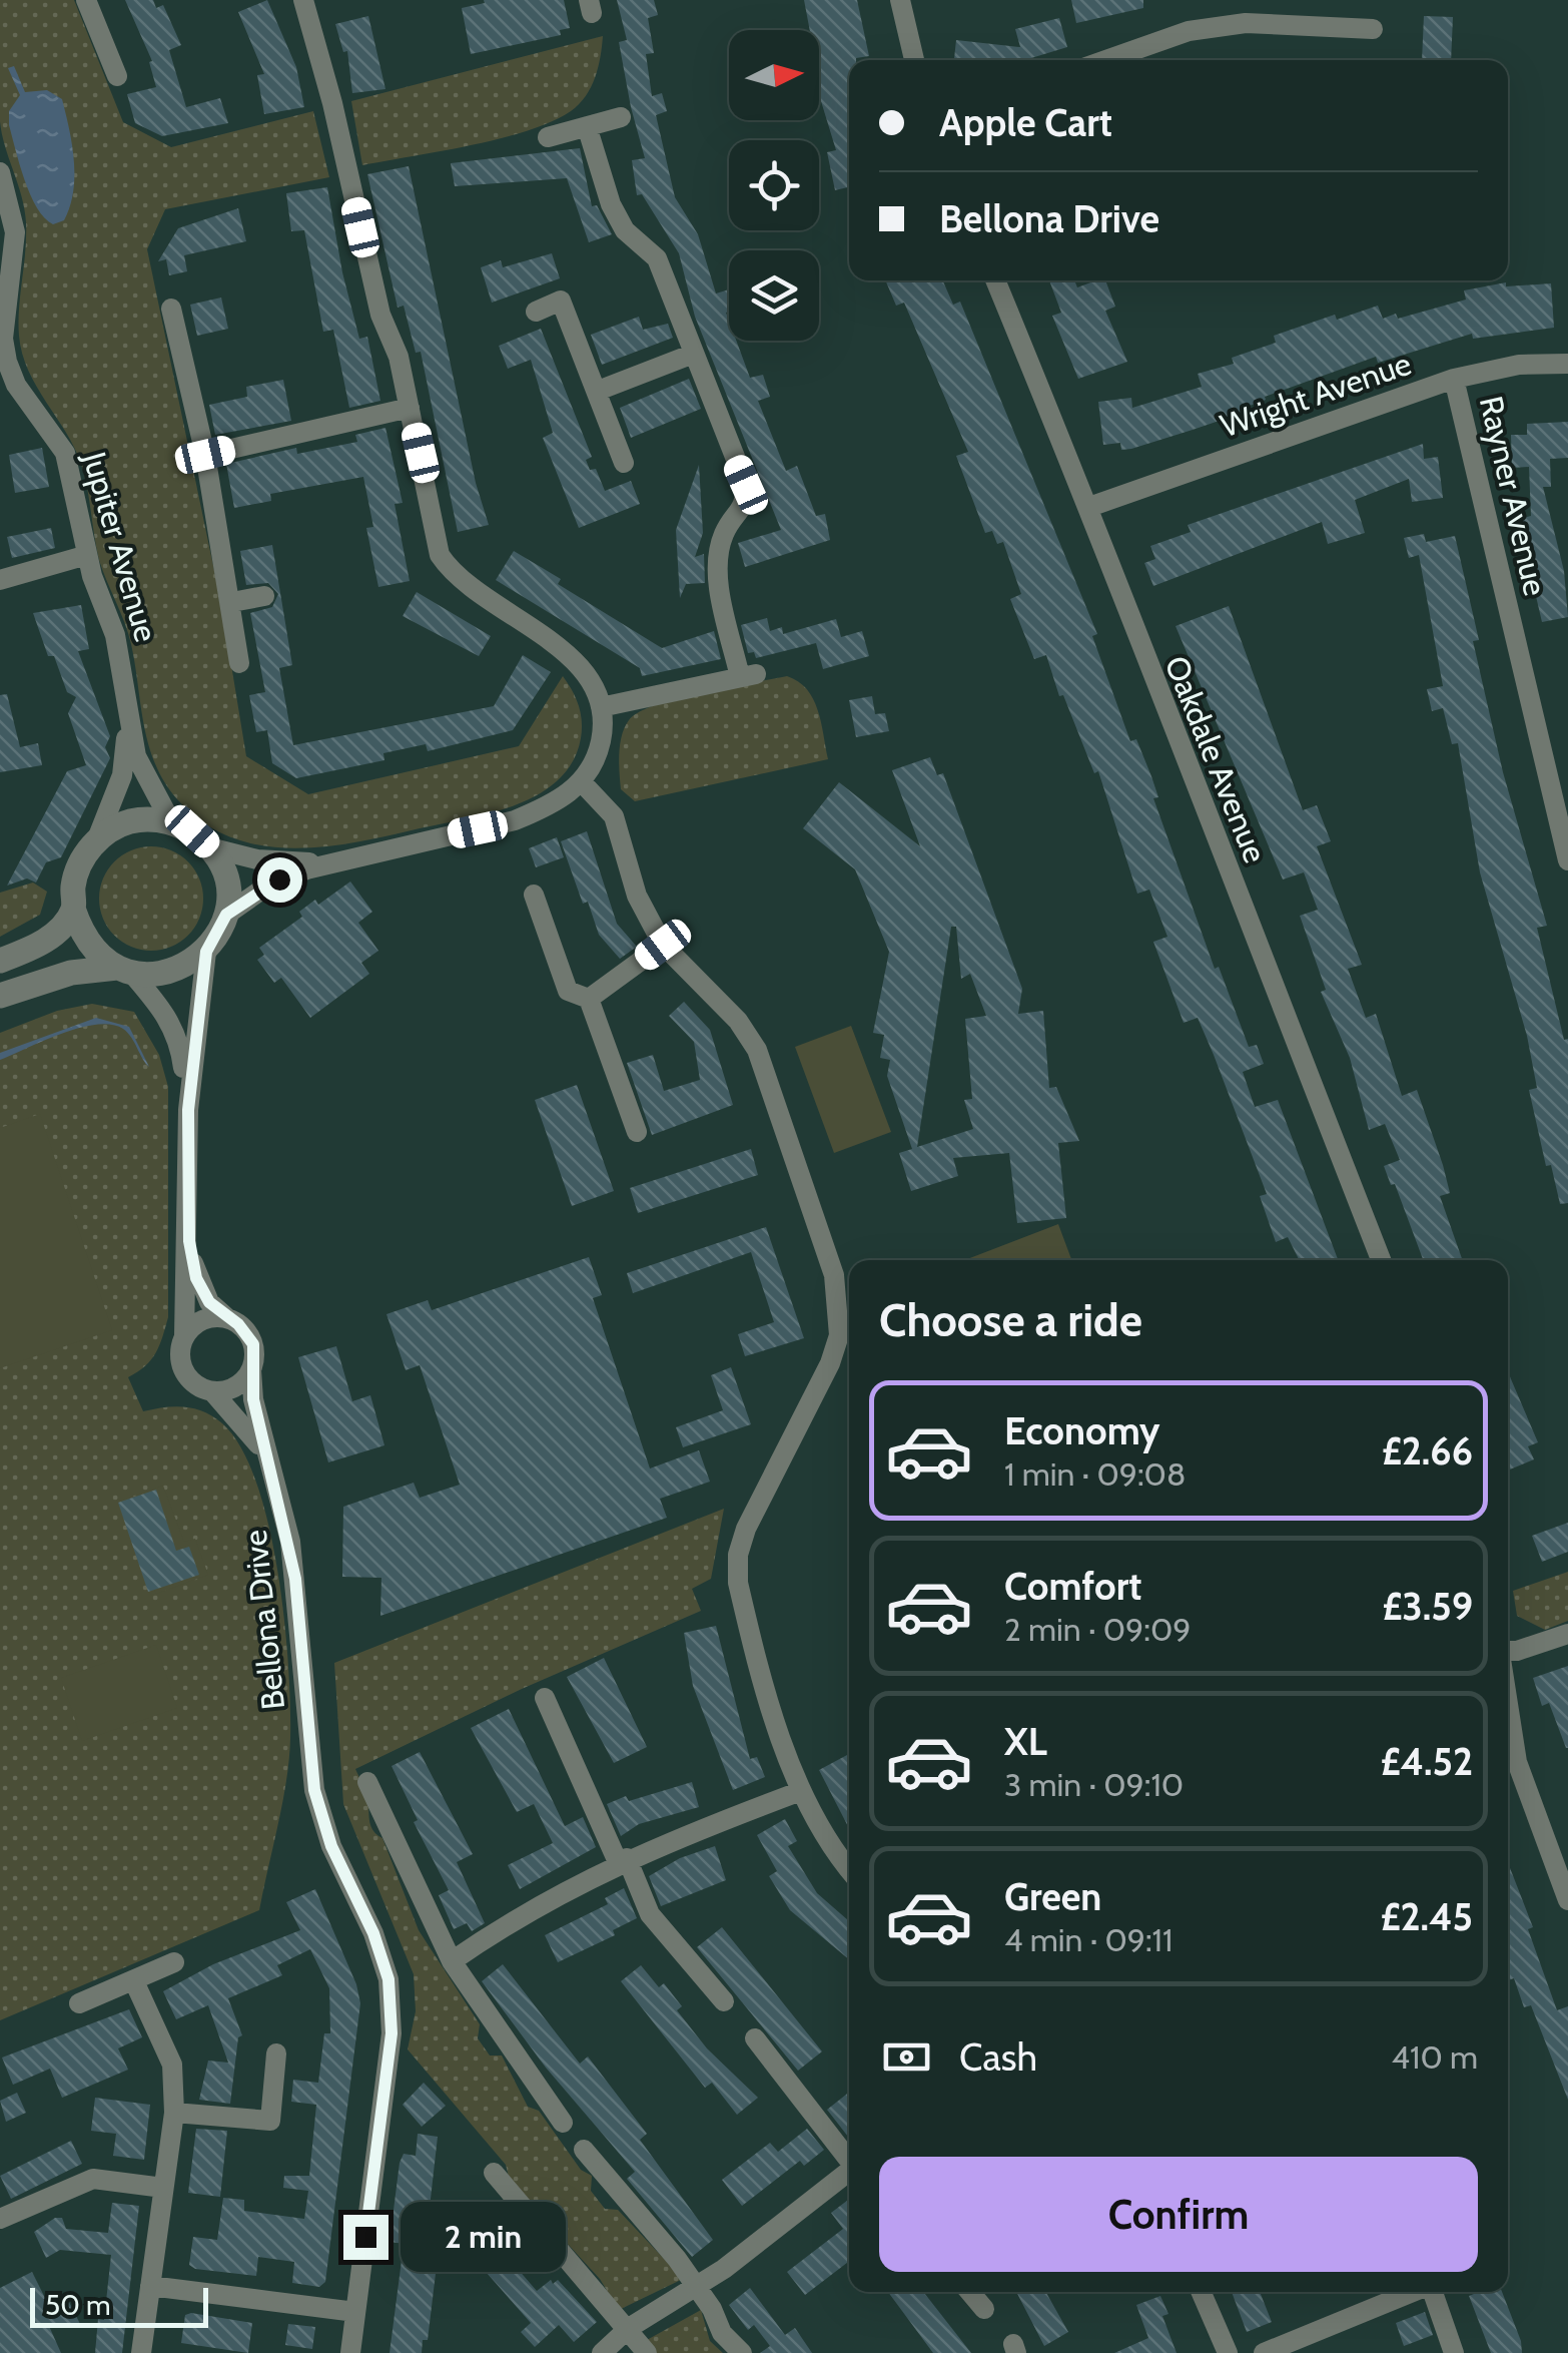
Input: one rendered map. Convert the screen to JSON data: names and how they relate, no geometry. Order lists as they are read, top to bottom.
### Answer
{
  "streets": {
    "street": [
      "Wright Avenue",
      "Rayner Avenue",
      "Jupiter Avenue",
      "Oakdale Avenue",
      "Bellona Drive"
    ]
  },
  "crossings": [
    ["Wright Avenue", "Rayner Avenue"],
    ["Wright Avenue", "Oakdale Avenue"],
    ["Jupiter Avenue", "Bellona Drive"]
  ],
  "scale_bar": "50 m",
  "north": "right",
  "page": {
    "banner": ["Apple Cart", "Bellona Drive"],
    "heading": "Choose a ride",
    "list": [
      {
        "name": "Economy",
        "note": "1 min · 09:08",
        "value": "£2.66"
      },
      {
        "name": "Comfort",
        "note": "2 min · 09:09",
        "value": "£3.59"
      },
      {
        "name": "XL",
        "note": "3 min · 09:10",
        "value": "£4.52"
      },
      {
        "name": "Green",
        "note": "4 min · 09:11",
        "value": "£2.45"
      }
    ],
    "pay": ["Cash", "410 m"],
    "buttons": "Confirm",
    "bubble": "2 min",
    "scale": "50 m"
  }
}
